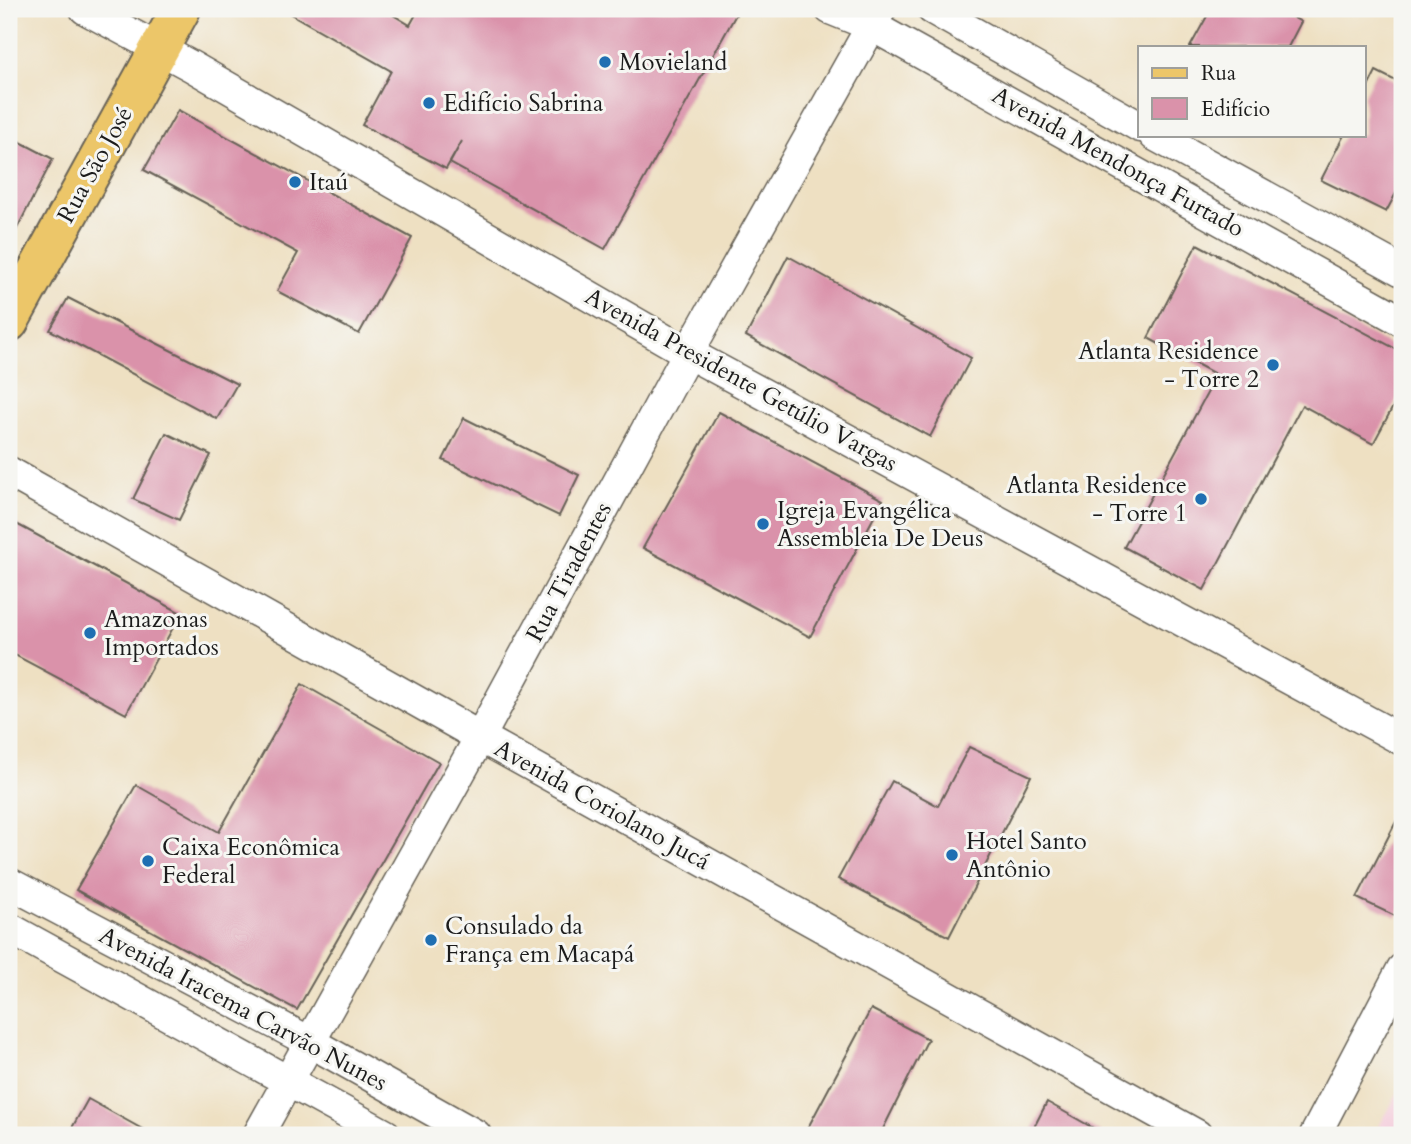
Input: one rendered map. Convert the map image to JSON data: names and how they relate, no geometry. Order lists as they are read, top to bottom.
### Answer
{
  "streets": {
    "main road": ["Rua São José"],
    "street": [
      "Avenida Mendonça Furtado",
      "Avenida Presidente Getúlio Vargas",
      "Rua Tiradentes",
      "Avenida Coriolano Jucá",
      "Avenida Iracema Carvão Nunes"
    ]
  },
  "crossings": [
    ["Avenida Mendonça Furtado", "Rua Tiradentes"],
    ["Rua São José", "Avenida Presidente Getúlio Vargas"],
    ["Avenida Presidente Getúlio Vargas", "Rua Tiradentes"],
    ["Rua Tiradentes", "Avenida Coriolano Jucá"],
    ["Rua Tiradentes", "Avenida Iracema Carvão Nunes"]
  ],
  "places": [
    "Movieland",
    "Edifício Sabrina",
    "Itaú",
    "Atlanta Residence - Torre 2",
    "Atlanta Residence - Torre 1",
    "Igreja Evangélica Assembleia De Deus",
    "Amazonas Importados",
    "Hotel Santo Antônio",
    "Caixa Econômica Federal",
    "Consulado da França em Macapá"
  ],
  "legend": ["Rua", "Edifício"]
}
